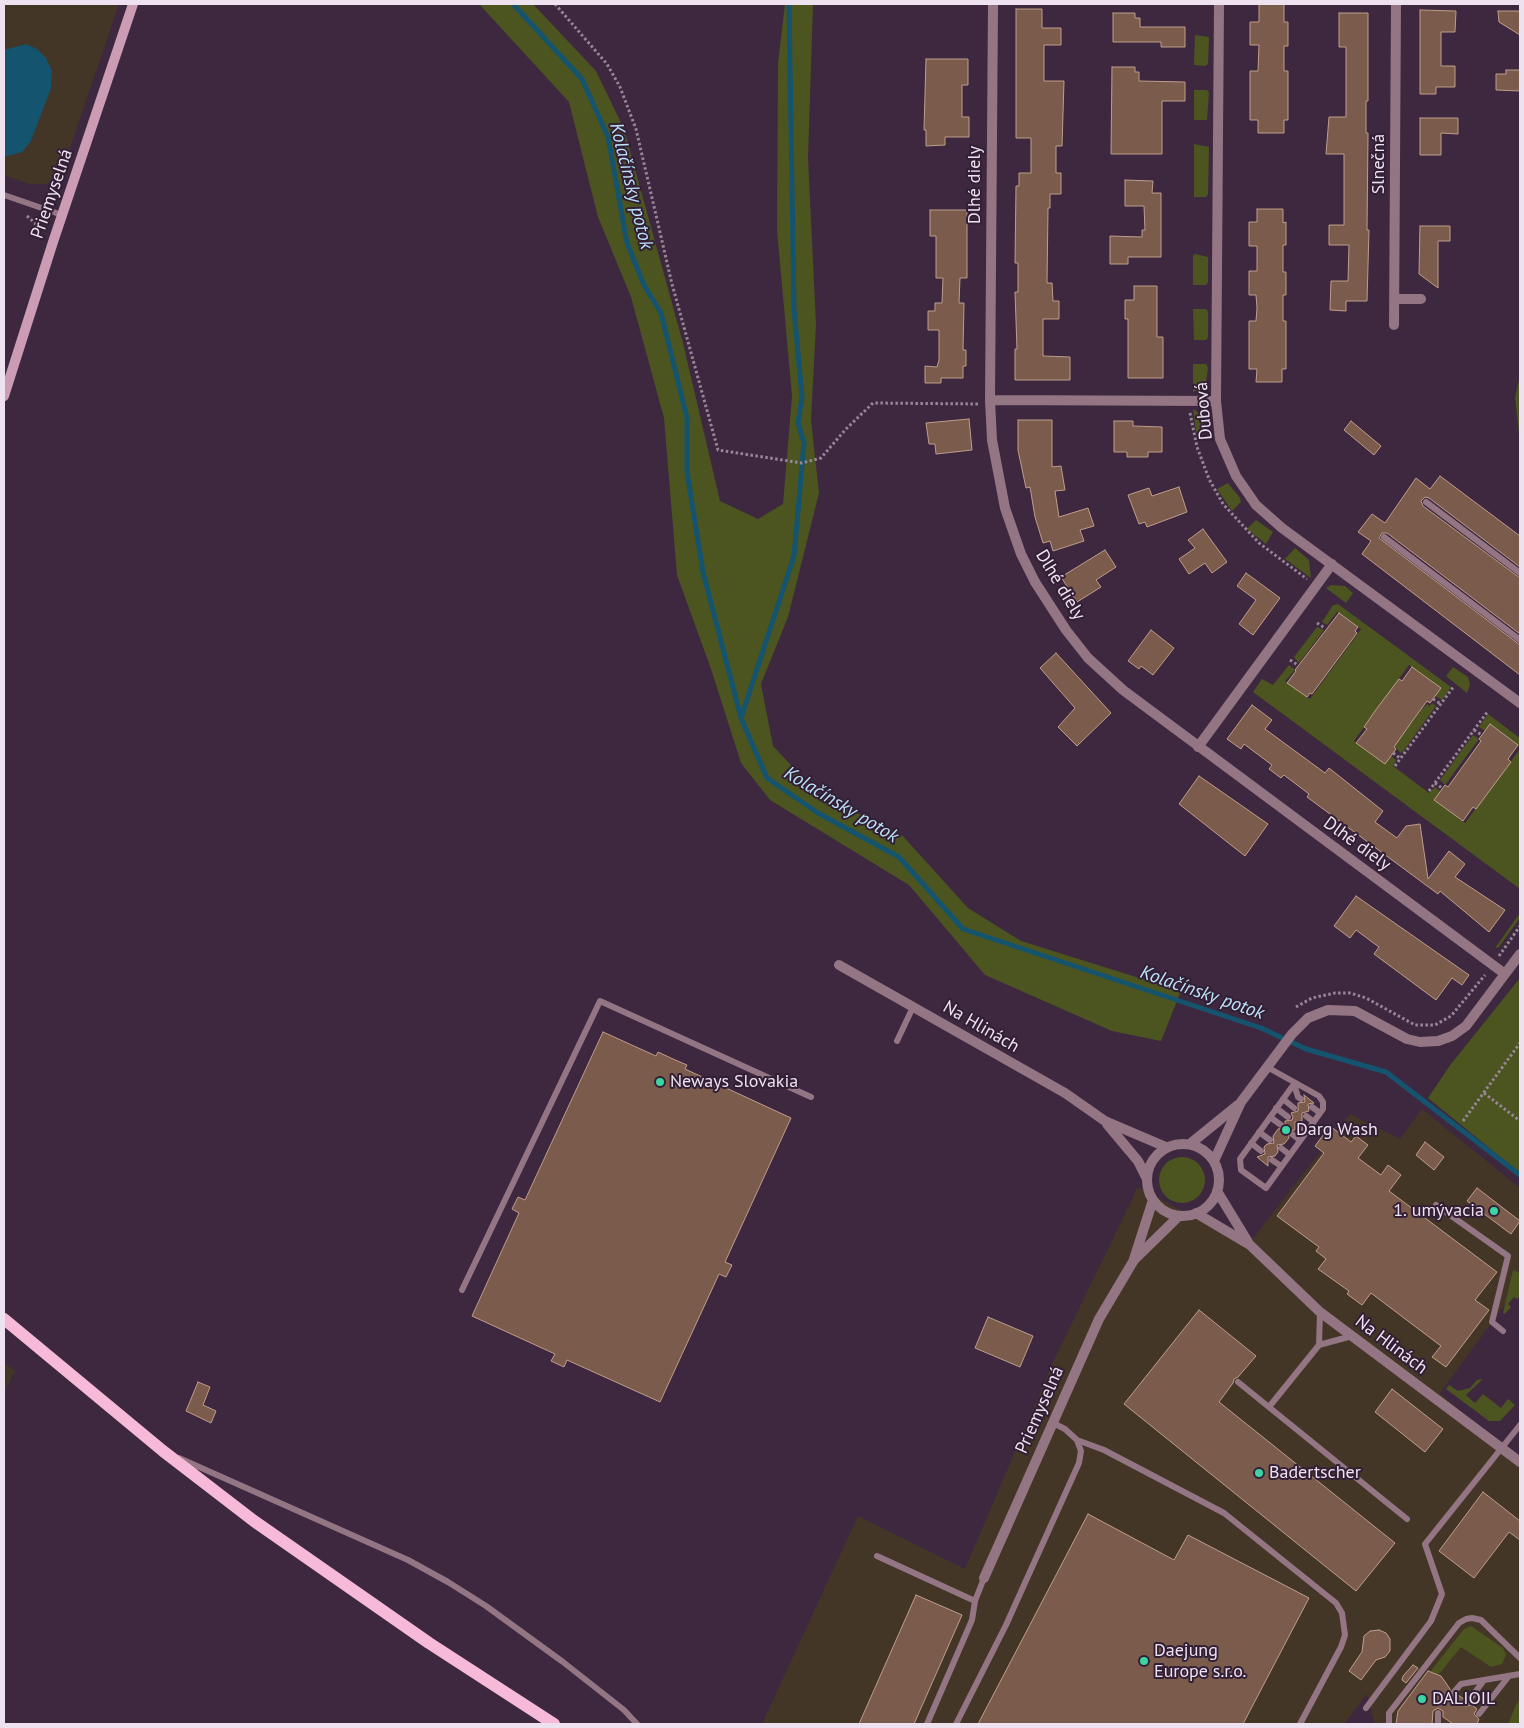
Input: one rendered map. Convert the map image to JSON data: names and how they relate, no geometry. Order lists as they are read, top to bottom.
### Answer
{
  "streets": {
    "street": [
      "Slnečná",
      "Dlhé diely",
      "Priemyselná",
      "Dubová",
      "Na Hlinách"
    ]
  },
  "crossings": [
    ["Priemyselná", "Na Hlinách"]
  ],
  "water": ["Kolačínsky potok"],
  "places": [
    "Neways Slovakia",
    "Darg Wash",
    "1. umývacia",
    "Badertscher",
    "Daejung Europe s.r.o.",
    "DALIOIL"
  ]
}
